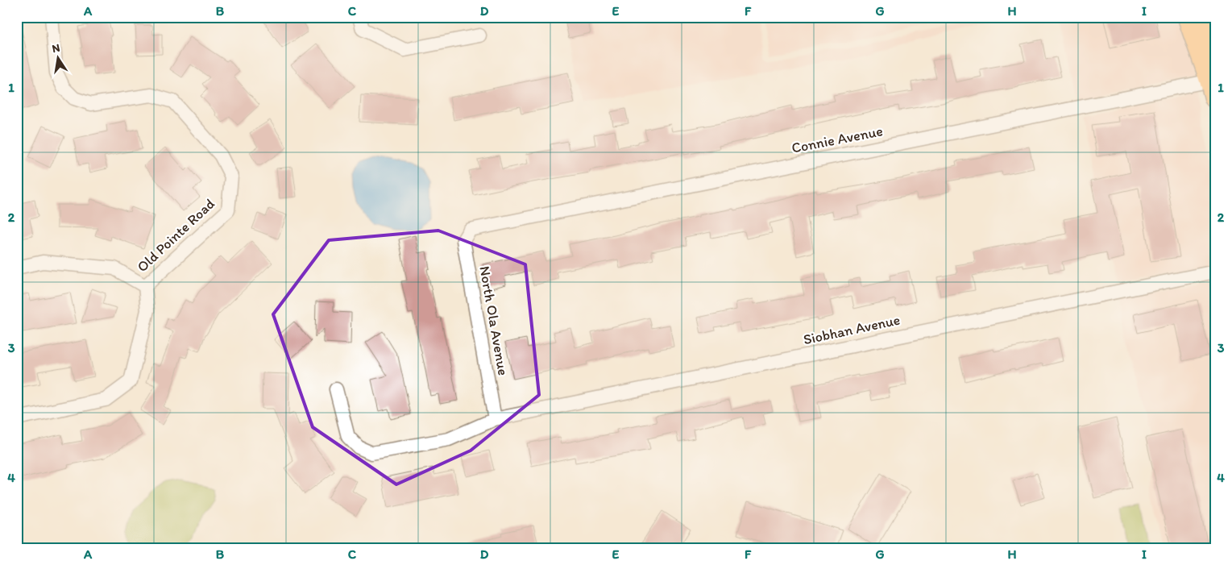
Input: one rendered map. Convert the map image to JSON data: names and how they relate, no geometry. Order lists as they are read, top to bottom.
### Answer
{
  "streets": {
    "street": [
      "Connie Avenue",
      "Old Pointe Road",
      "North Ola Avenue",
      "Siobhan Avenue"
    ]
  },
  "crossings": [
    ["Connie Avenue", "North Ola Avenue"],
    ["North Ola Avenue", "Siobhan Avenue"]
  ],
  "north": "top",
  "grid": {
    "columns": [
      "A",
      "B",
      "C",
      "D",
      "E",
      "F",
      "G",
      "H",
      "I"
    ],
    "rows": [
      "1",
      "2",
      "3",
      "4"
    ]
  }
}
